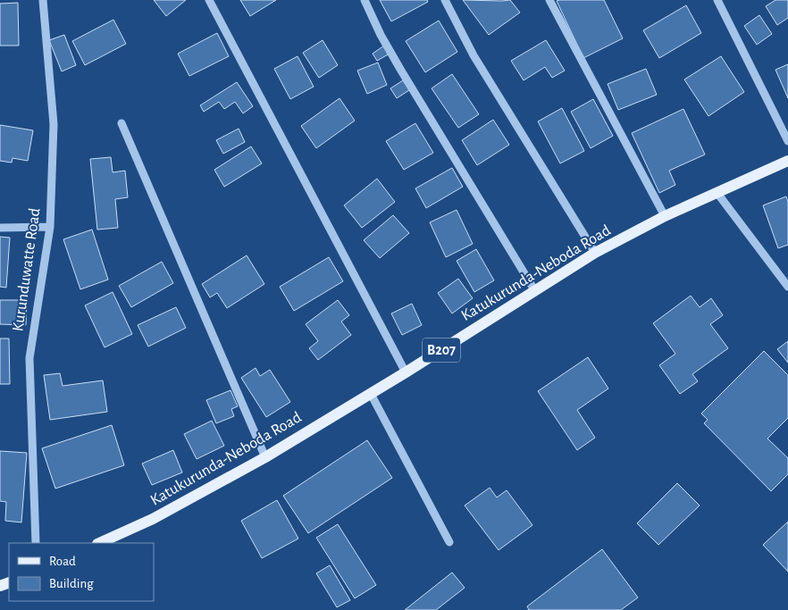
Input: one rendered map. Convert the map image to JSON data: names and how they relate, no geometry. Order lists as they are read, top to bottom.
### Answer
{
  "streets": {
    "main road": ["Katukurunda-Neboda Road", "B207"],
    "street": ["Kurunduwatte Road"]
  },
  "legend": ["Road", "Building"]
}
